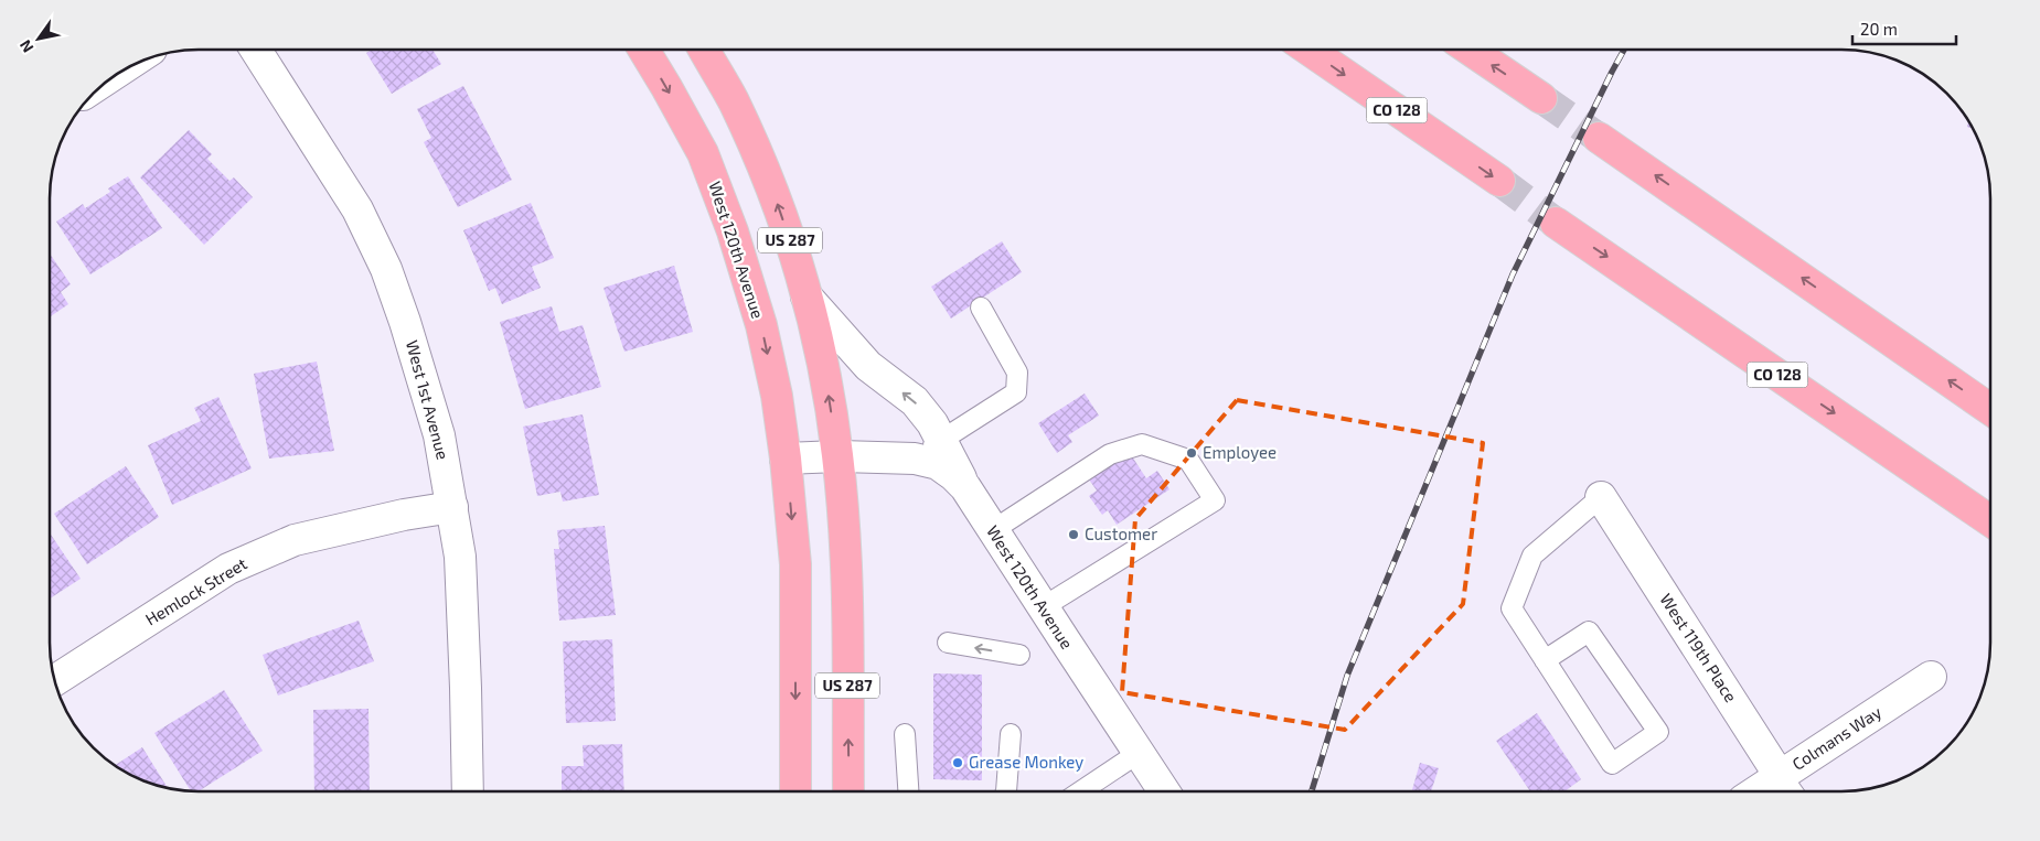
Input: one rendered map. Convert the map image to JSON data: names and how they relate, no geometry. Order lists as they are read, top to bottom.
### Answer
{
  "streets": {
    "main road": ["CO 128", "US 287", "West 120th Avenue"],
    "street": [
      "West 1st Avenue",
      "Hemlock Street",
      "West 119th Place",
      "Colmans Way"
    ]
  },
  "crossings": [
    ["US 287", "West 120th Avenue"],
    ["West 1st Avenue", "Hemlock Street"],
    ["West 119th Place", "Colmans Way"]
  ],
  "places": ["Employee", "Customer", "Grease Monkey"],
  "scale_bar": "20 m",
  "north": "bottom left"
}
